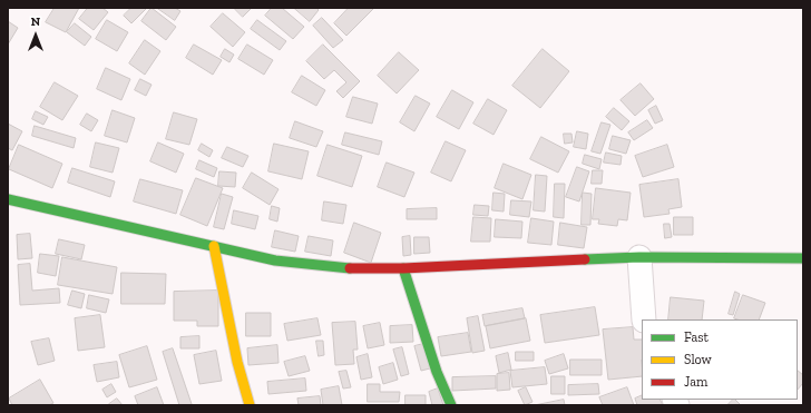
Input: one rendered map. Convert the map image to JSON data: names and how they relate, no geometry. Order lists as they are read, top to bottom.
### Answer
{
  "legend": ["Fast", "Slow", "Jam"],
  "north": "top"
}
